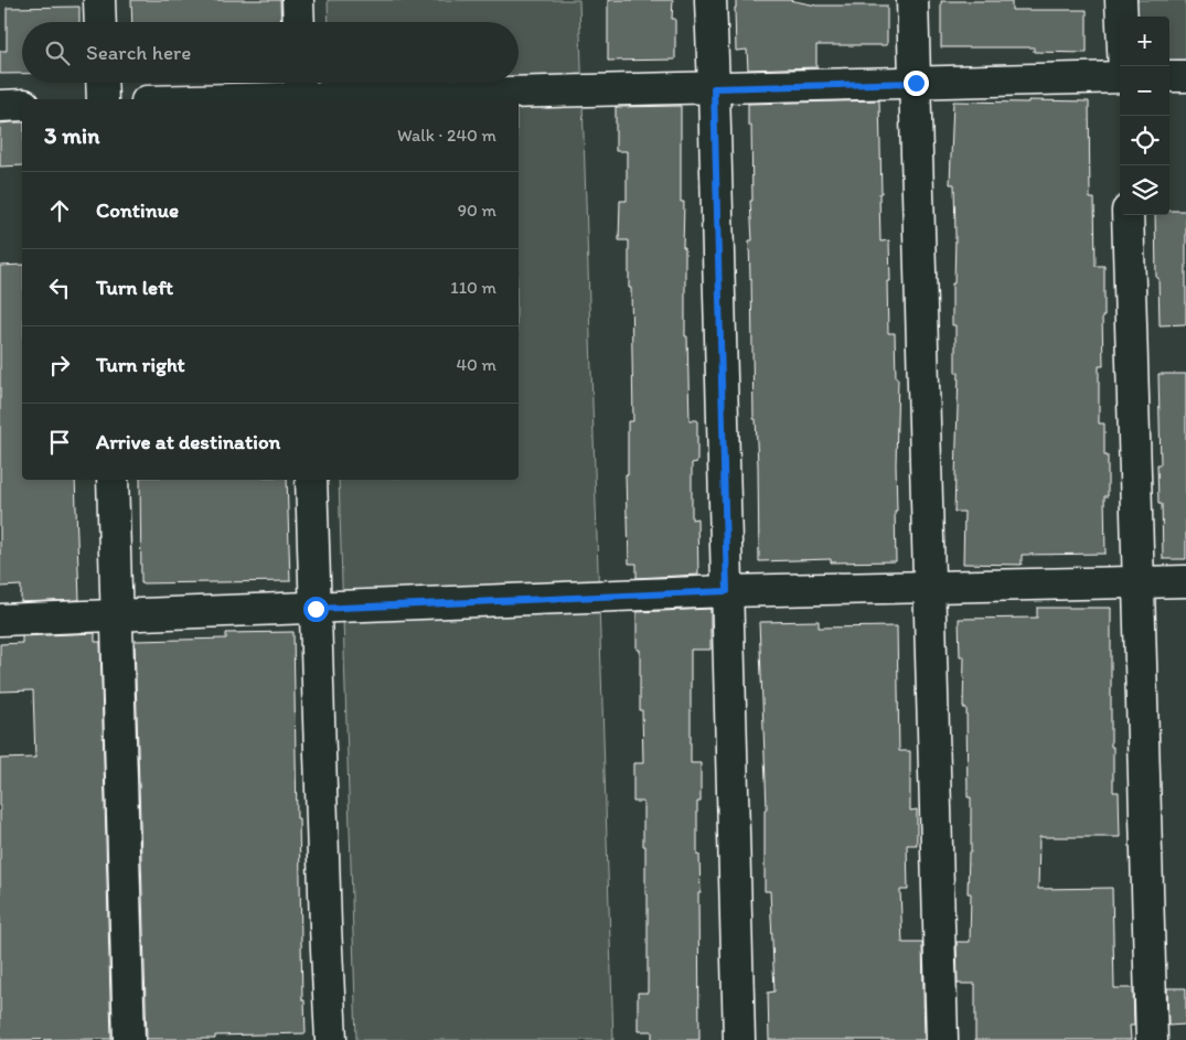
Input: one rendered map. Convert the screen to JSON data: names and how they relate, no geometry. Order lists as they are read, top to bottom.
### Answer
{
  "page": {
    "map_buttons": ["+", "−"],
    "search": "Search here",
    "heading": ["3 min", "Walk · 240 m"],
    "list": [
      ["Continue", "90 m"],
      ["Turn left", "110 m"],
      ["Turn right", "40 m"],
      "Arrive at destination"
    ]
  }
}
